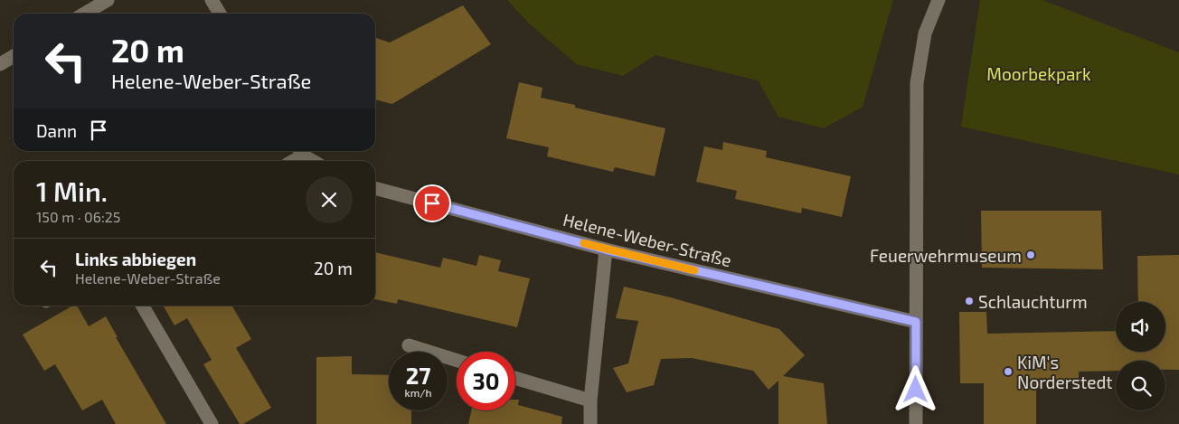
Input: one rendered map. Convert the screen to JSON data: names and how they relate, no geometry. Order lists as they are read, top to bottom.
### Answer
{
  "streets": {
    "street": ["Helene-Weber-Straße"]
  },
  "parks": ["Moorbekpark"],
  "places": ["Feuerwehrmuseum", "Schlauchturm", "KiM's Norderstedt"],
  "page": {
    "turn": ["20 m", "Helene-Weber-Straße"],
    "then": "Dann",
    "heading": ["1 Min.", "150 m · 06:25"],
    "list": [
      {
        "name": "Links abbiegen",
        "note": "Helene-Weber-Straße",
        "value": "20 m"
      }
    ],
    "speed": "27 km/h",
    "limit": "30"
  }
}
